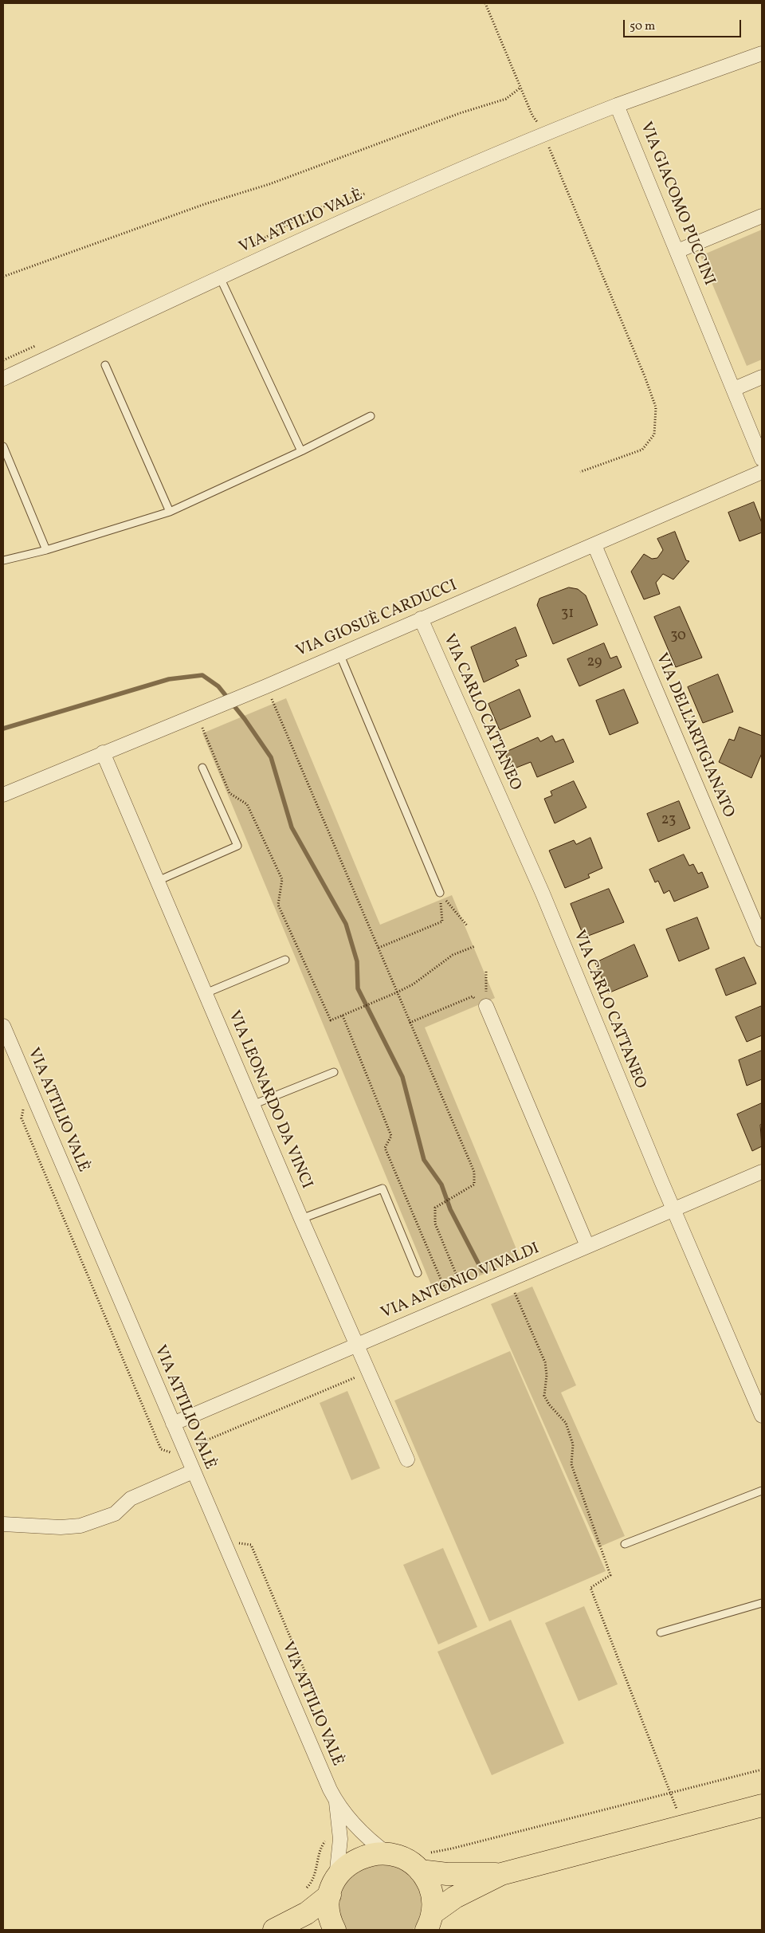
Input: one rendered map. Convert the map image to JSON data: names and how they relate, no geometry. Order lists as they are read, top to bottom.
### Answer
{
  "streets": {
    "street": [
      "VIA GIACOMO PUCCINI",
      "VIA ATTILIO VALÈ",
      "VIA GIOSUÈ CARDUCCI",
      "VIA CARLO CATTANEO",
      "VIA DELL'ARTIGIANATO",
      "VIA LEONARDO DA VINCI",
      "VIA ANTONIO VIVALDI"
    ]
  },
  "crossings": [
    ["VIA GIACOMO PUCCINI", "VIA ATTILIO VALÈ"],
    ["VIA ATTILIO VALÈ", "VIA ANTONIO VIVALDI"],
    ["VIA GIOSUÈ CARDUCCI", "VIA CARLO CATTANEO"],
    ["VIA GIOSUÈ CARDUCCI", "VIA DELL'ARTIGIANATO"],
    ["VIA GIOSUÈ CARDUCCI", "VIA LEONARDO DA VINCI"],
    ["VIA CARLO CATTANEO", "VIA ANTONIO VIVALDI"],
    ["VIA LEONARDO DA VINCI", "VIA ANTONIO VIVALDI"]
  ],
  "house_numbers": [
    "31",
    "30",
    "29",
    "23"
  ],
  "scale_bar": "50 m"
}
